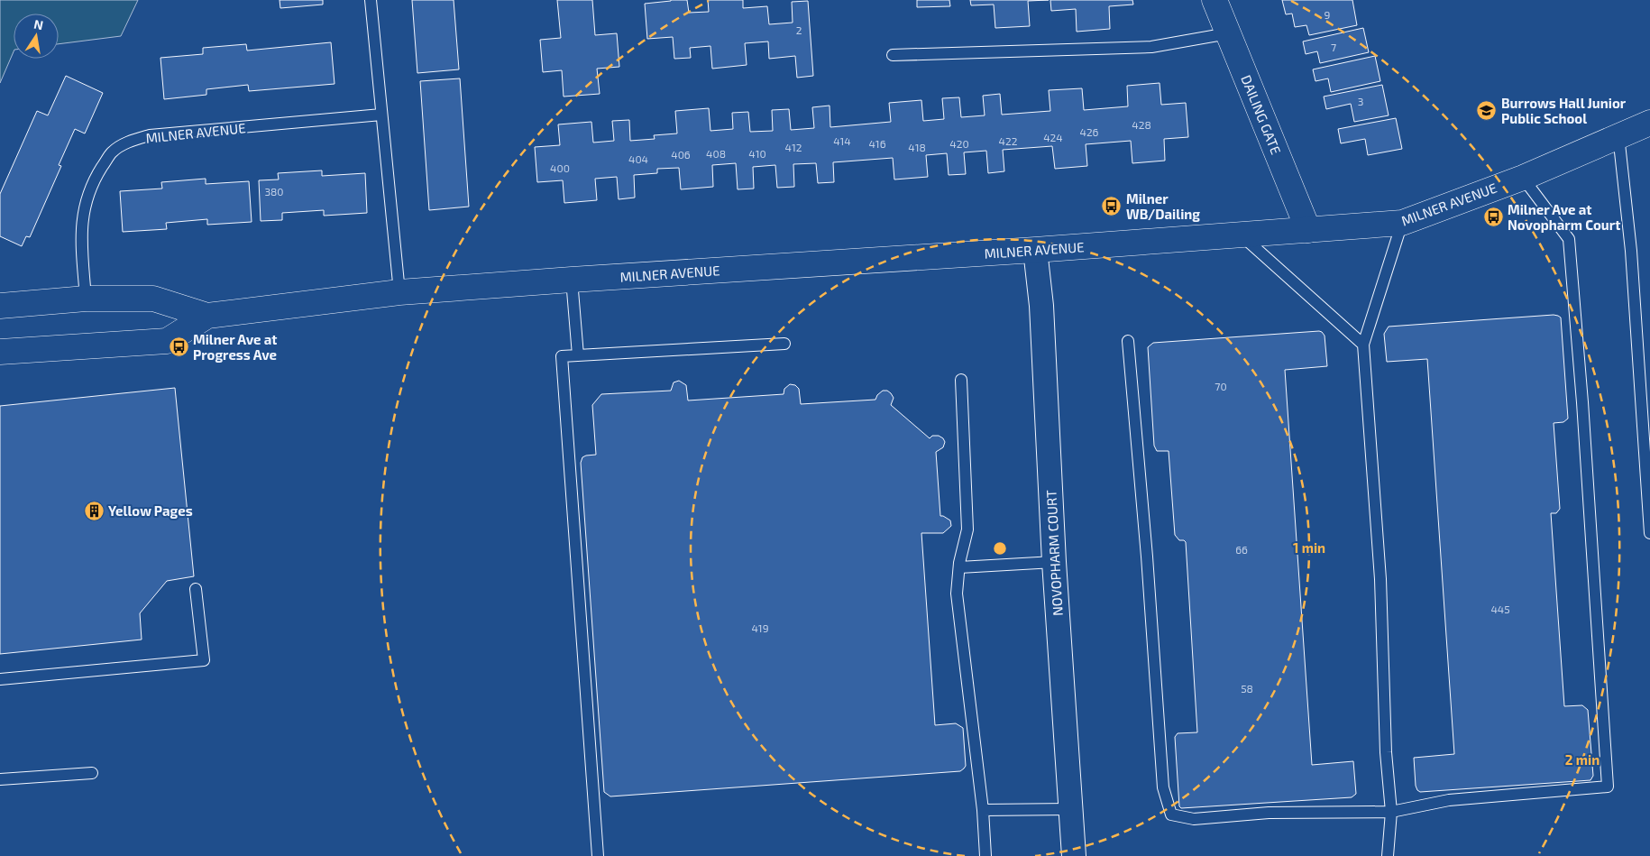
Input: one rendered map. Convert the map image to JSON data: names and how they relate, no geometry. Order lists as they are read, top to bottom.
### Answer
{
  "streets": {
    "main road": ["DAILING GATE", "MILNER AVENUE"],
    "street": ["NOVOPHARM COURT"]
  },
  "crossings": [
    ["DAILING GATE", "MILNER AVENUE"],
    ["MILNER AVENUE", "NOVOPHARM COURT"]
  ],
  "places": {
    "school or university": ["Burrows Hall Junior Public School"],
    "bus stop": ["Milner WB/Dailing", "Milner Ave at Novopharm Court", "Milner Ave at Progress Ave"],
    "building": ["Yellow Pages"]
  },
  "house_numbers": [
    "9",
    "2",
    "7",
    "3",
    "428",
    "426",
    "424",
    "414",
    "422",
    "416",
    "420",
    "412",
    "418",
    "408",
    "410",
    "406",
    "404",
    "400",
    "380",
    "70",
    "66",
    "445",
    "419",
    "58"
  ],
  "north": "top",
  "rings": ["1 min", "2 min"]
}
